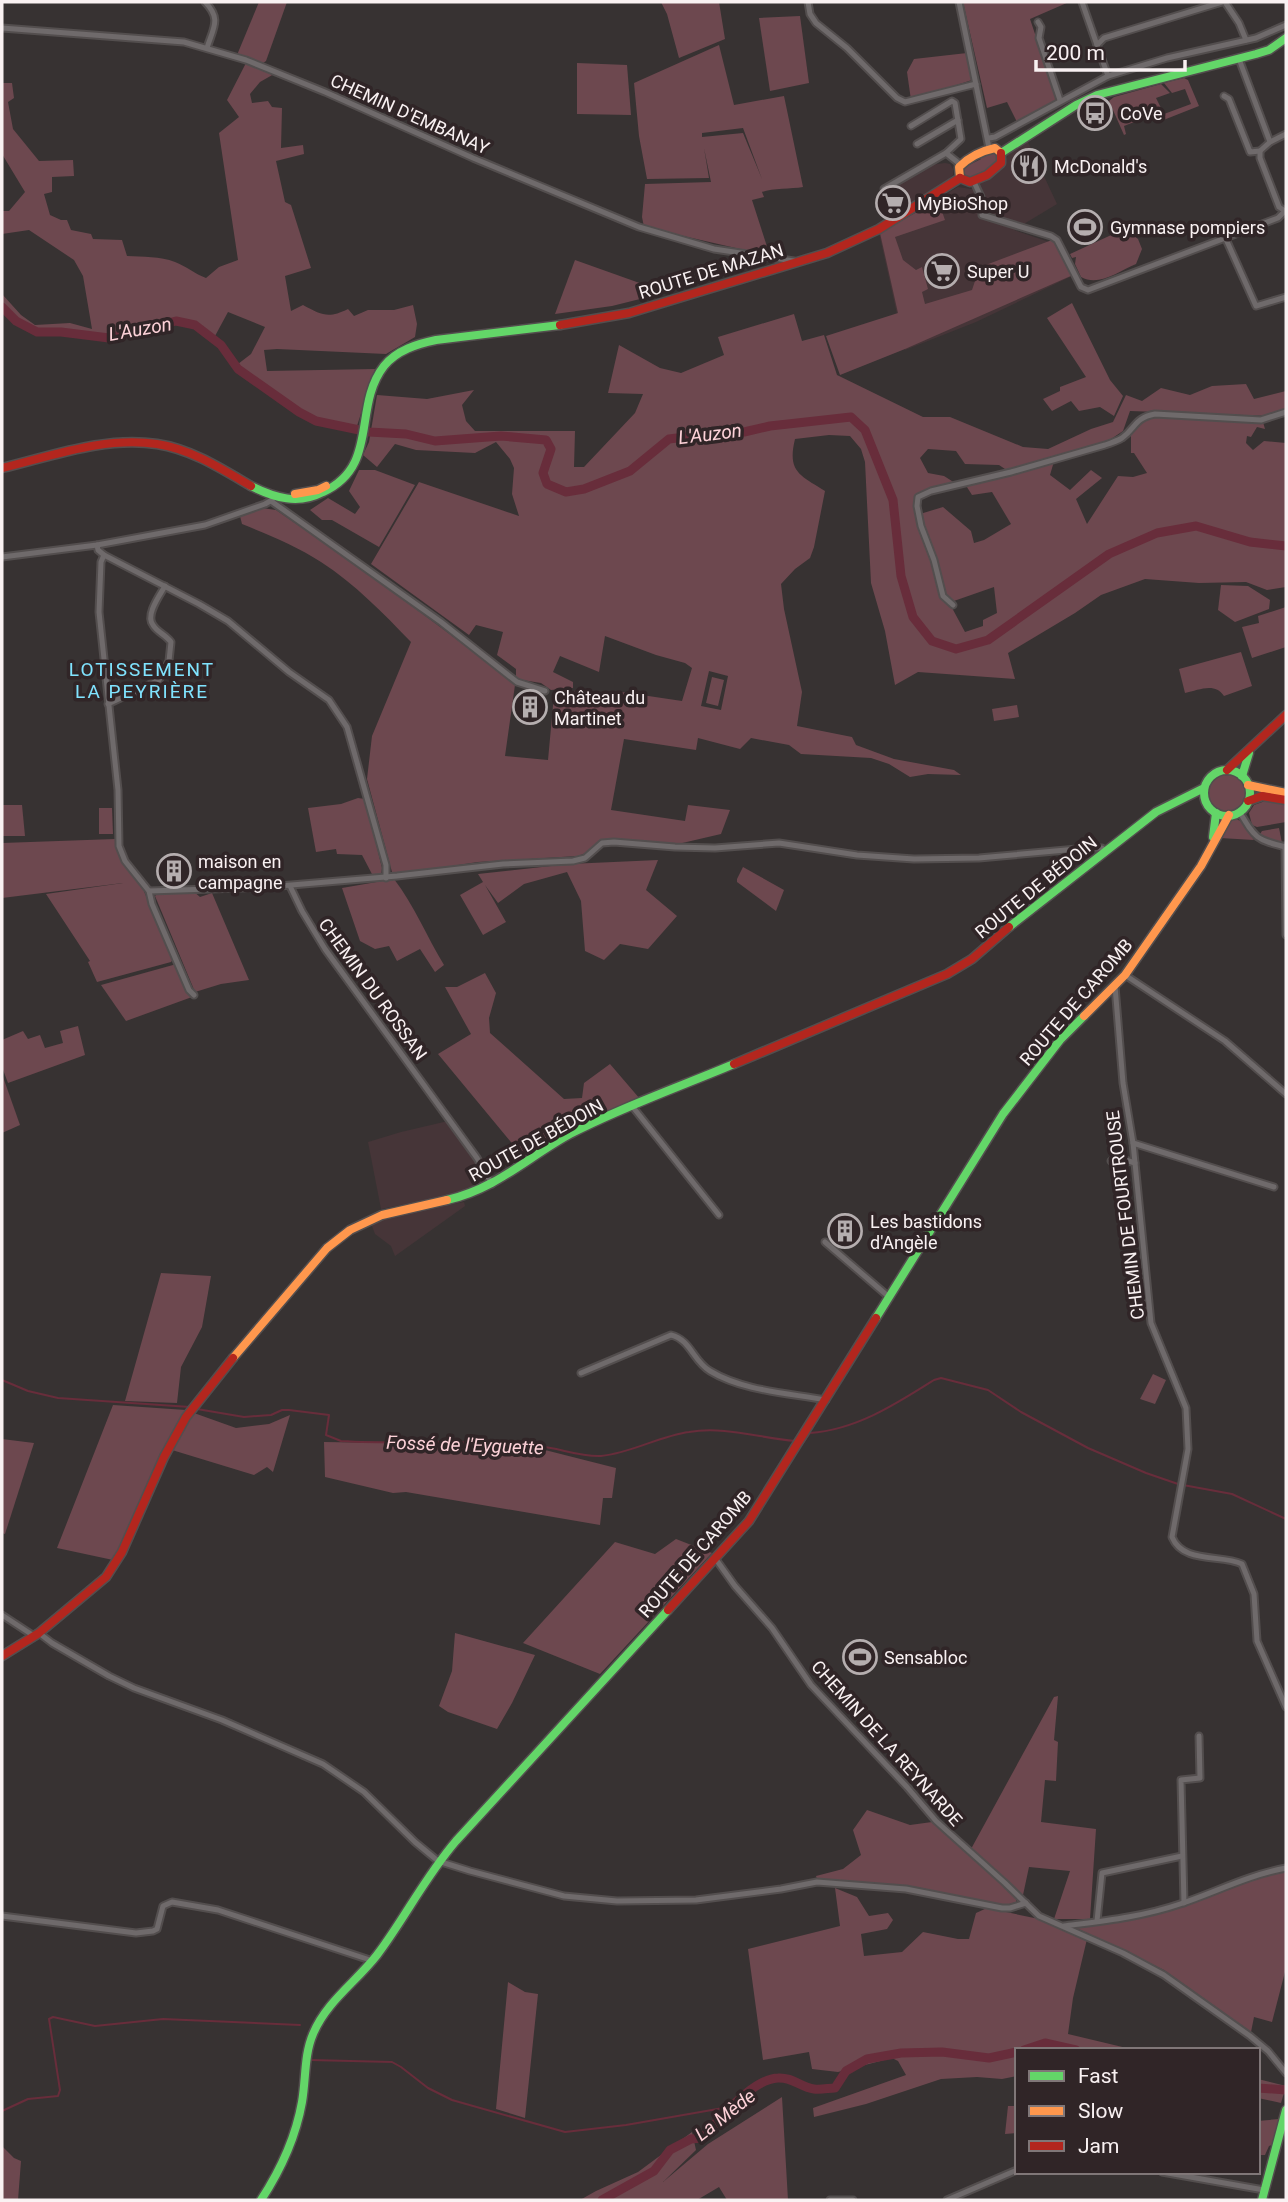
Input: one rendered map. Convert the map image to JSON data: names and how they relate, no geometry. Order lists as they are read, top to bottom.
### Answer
{
  "streets": {
    "main road": ["ROUTE DE MAZAN", "ROUTE DE BÉDOIN", "ROUTE DE CAROMB"],
    "street": [
      "CHEMIN D'EMBANAY",
      "CHEMIN DU ROSSAN",
      "CHEMIN DE FOURTROUSE",
      "CHEMIN DE LA REYNARDE"
    ]
  },
  "crossings": [
    ["CHEMIN D'EMBANAY", "ROUTE DE MAZAN"],
    ["ROUTE DE BÉDOIN", "CHEMIN DU ROSSAN"],
    ["ROUTE DE BÉDOIN", "ROUTE DE CAROMB"],
    ["ROUTE DE CAROMB", "CHEMIN DE FOURTROUSE"],
    ["ROUTE DE CAROMB", "CHEMIN DE LA REYNARDE"]
  ],
  "districts": ["LOTISSEMENT LA PEYRIÈRE"],
  "water": ["L'Auzon", "Fossé de l'Eyguette", "La Mède"],
  "places": {
    "bus stop": ["CoVe"],
    "restaurant": ["McDonald's"],
    "supermarket": ["MyBioShop", "Super U"],
    "sports": ["Gymnase pompiers", "Sensabloc"],
    "building": ["Château du Martinet", "maison en campagne", "Les bastidons d'Angèle"]
  },
  "legend": ["Fast", "Slow", "Jam"],
  "scale_bar": "200 m"
}
